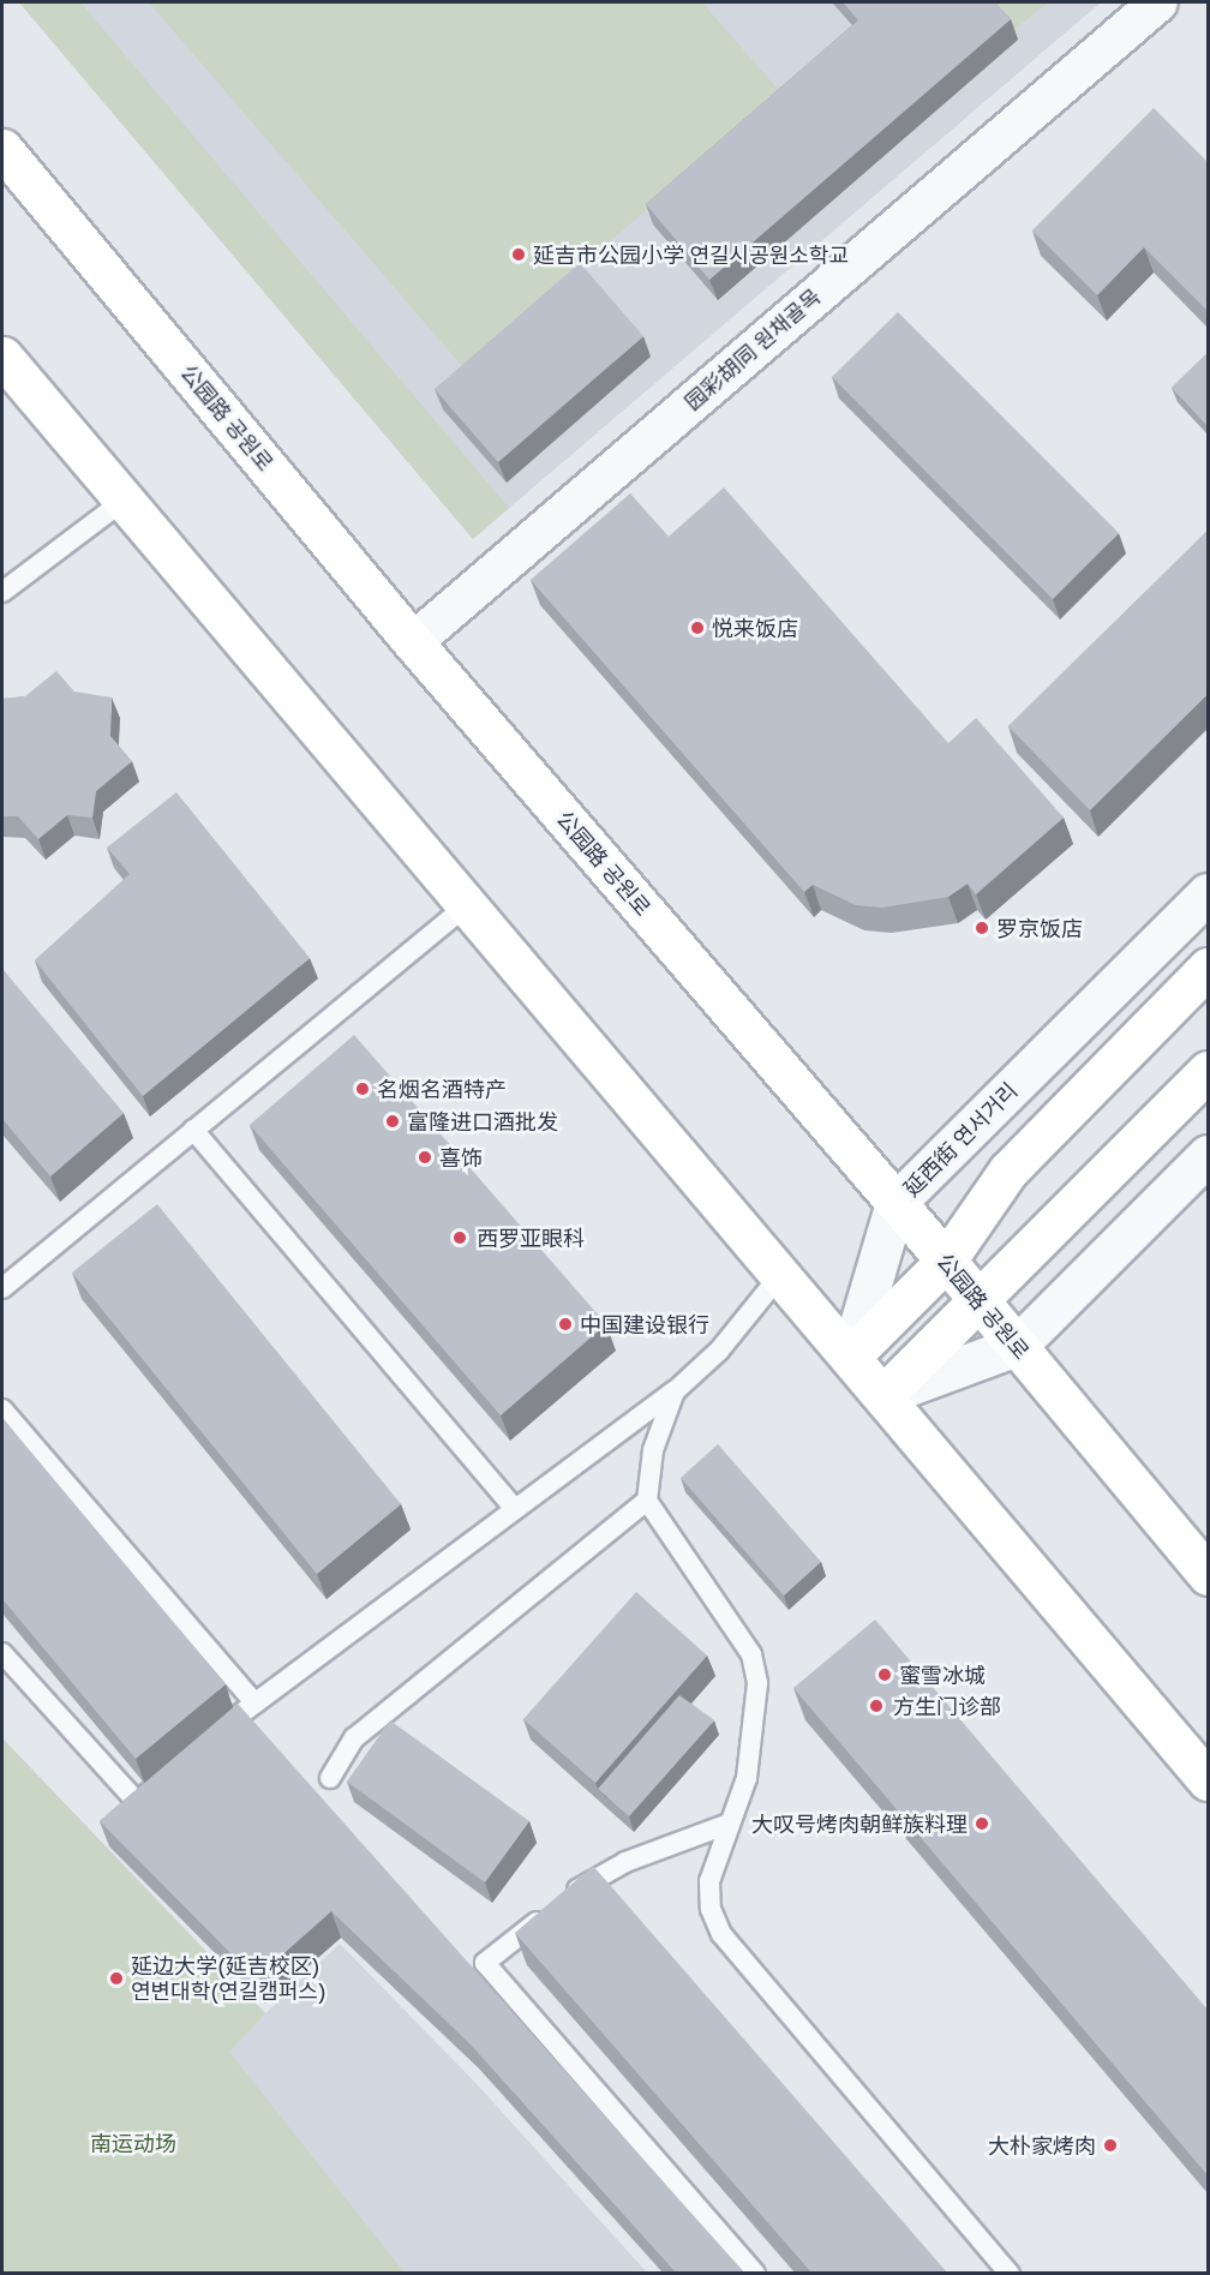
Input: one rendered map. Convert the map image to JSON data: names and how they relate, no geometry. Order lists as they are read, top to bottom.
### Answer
{
  "streets": {
    "main road": ["公园路 공원로"],
    "street": ["园彩胡同 원채골목", "延西街 연서거리"]
  },
  "crossings": [
    ["园彩胡同 원채골목", "公园路 공원로"],
    ["公园路 공원로", "延西街 연서거리"]
  ],
  "parks": ["南运动场"],
  "places": [
    "延吉市公园小学 연길시공원소학교",
    "悦来饭店",
    "罗京饭店",
    "名烟名酒特产",
    "富隆进口酒批发",
    "喜饰",
    "西罗亚眼科",
    "中国建设银行",
    "蜜雪冰城",
    "方生门诊部",
    "大叹号烤肉朝鲜族料理",
    "延边大学(延吉校区) 연변대학(연길캠퍼스)",
    "大朴家烤肉"
  ]
}
